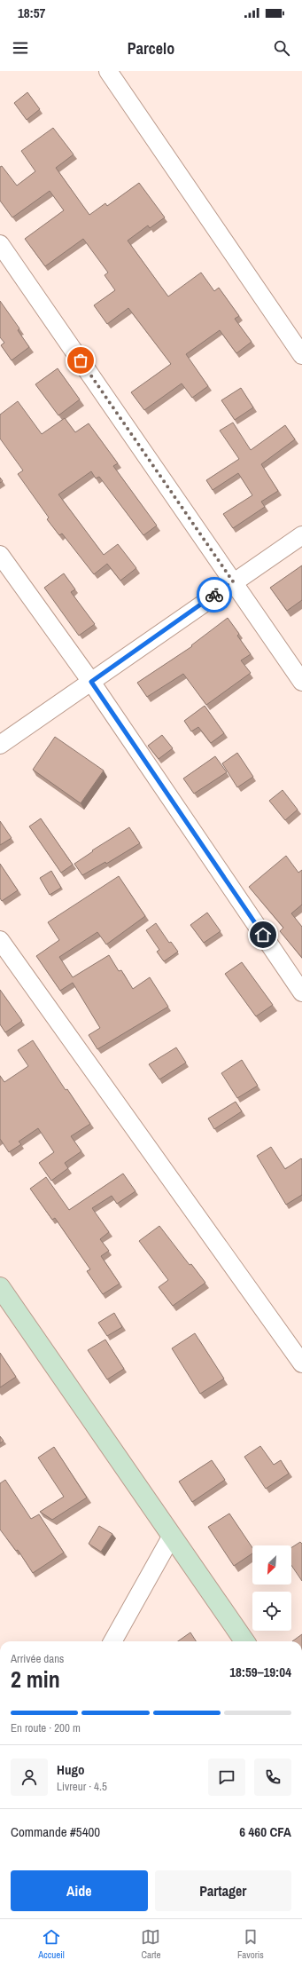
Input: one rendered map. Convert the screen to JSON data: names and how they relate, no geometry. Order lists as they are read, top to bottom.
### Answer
{
  "north": "bottom left",
  "page": {
    "status": "18:57",
    "header": "Parcelo",
    "heading": ["2 min", "Arrivée dans", "18:59–19:04"],
    "panel": [
      "Hugo",
      "Livreur · 4.5",
      "Commande #5400",
      "6 460 CFA"
    ],
    "bar": "En route · 200 m",
    "buttons": ["Aide", "Partager"],
    "tabs": ["Accueil", "Carte", "Favoris"]
  }
}
